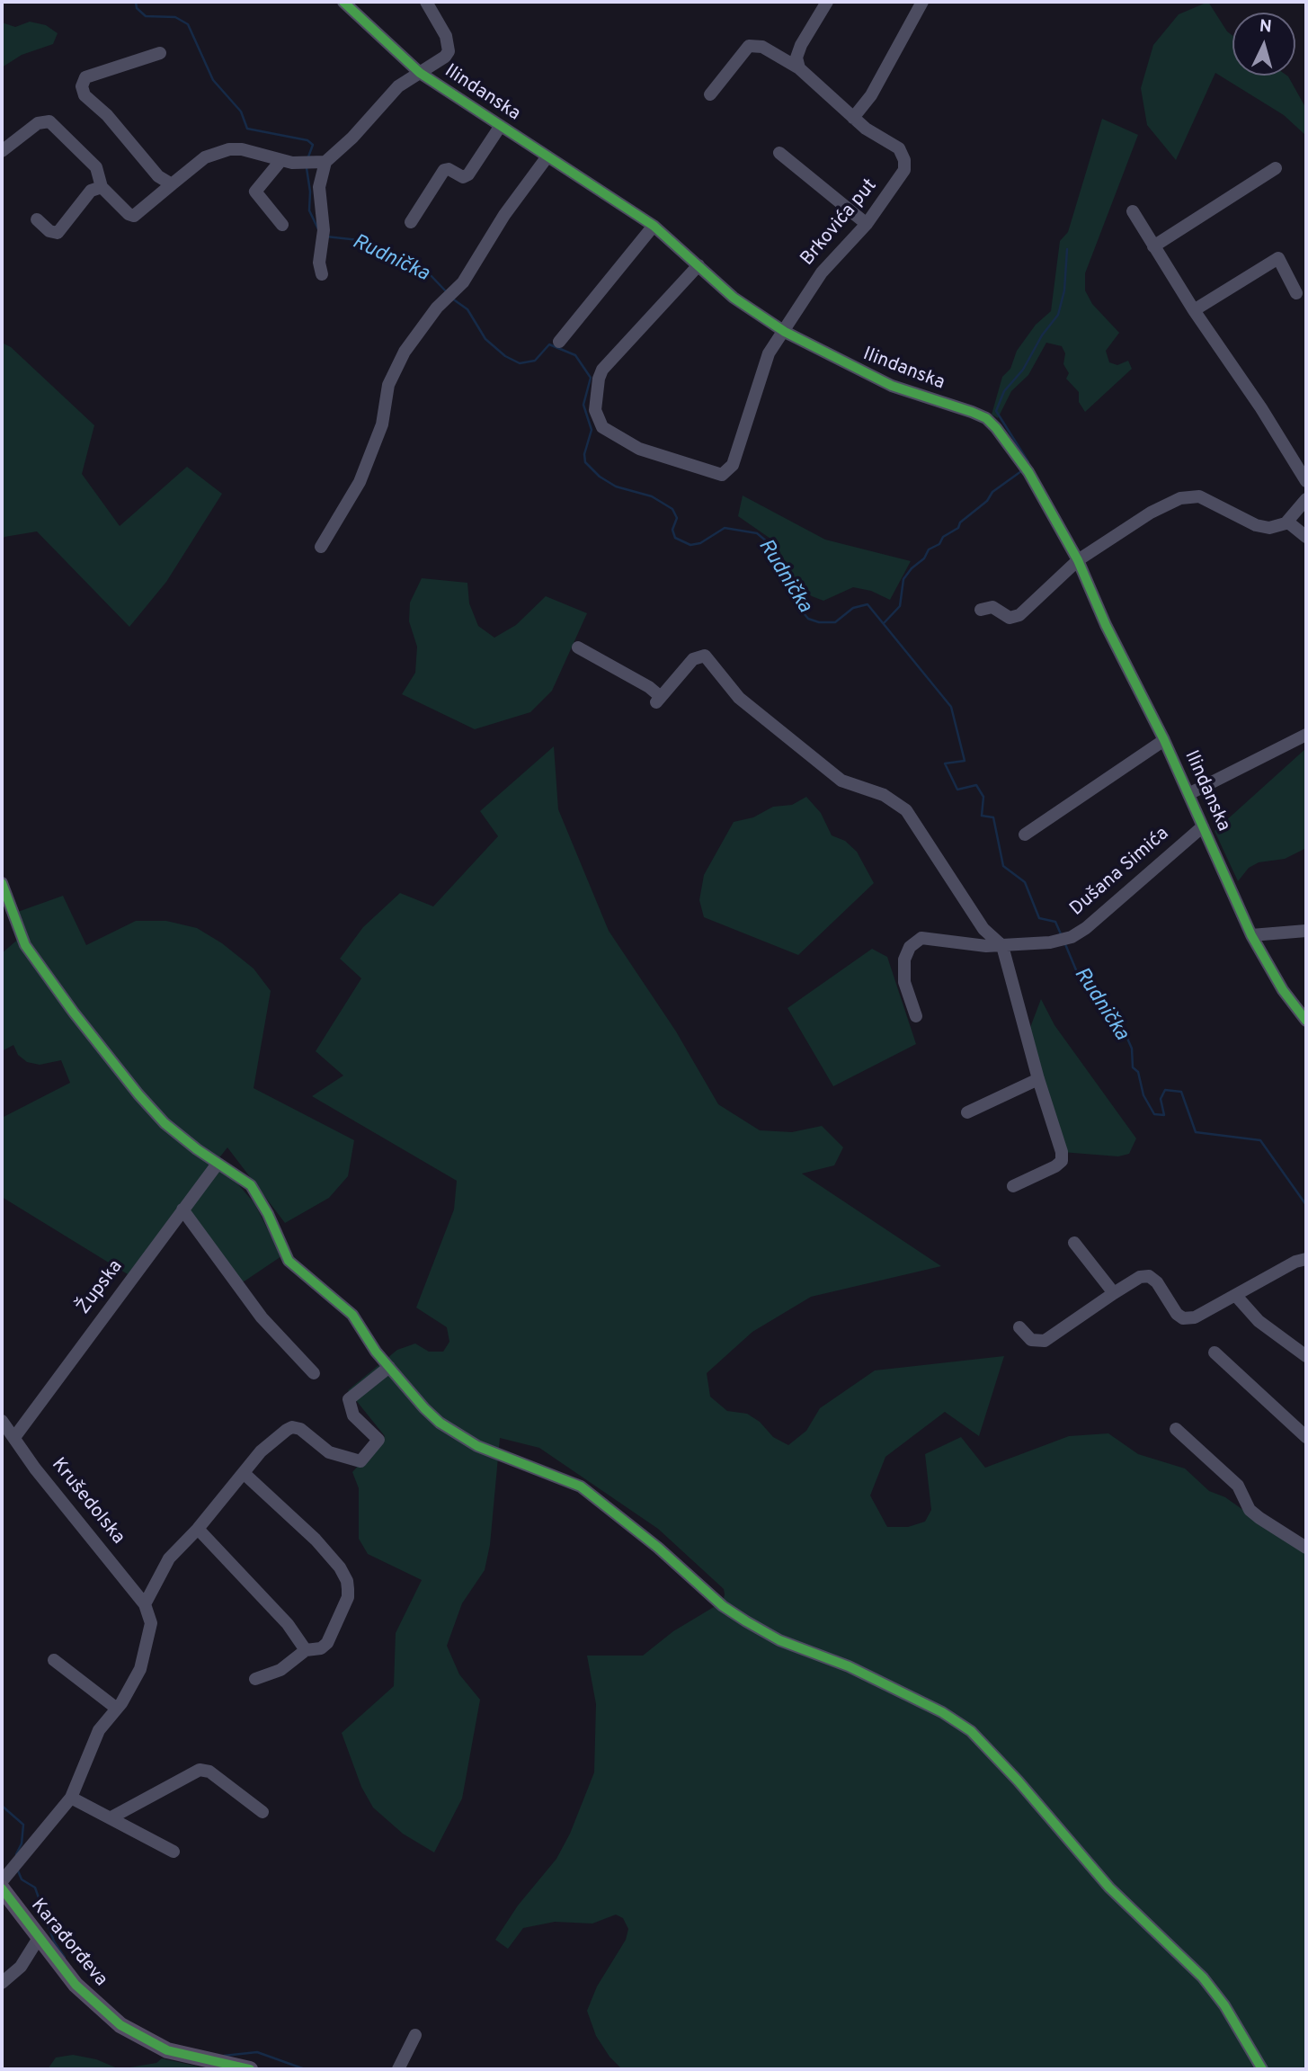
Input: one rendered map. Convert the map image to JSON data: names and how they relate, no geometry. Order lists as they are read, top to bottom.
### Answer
{
  "streets": {
    "main road": ["Karađorđeva"],
    "street": [
      "Ilindanska",
      "Brkovića put",
      "Dušana Simića",
      "Župska",
      "Krušedolska"
    ]
  },
  "crossings": [
    ["Ilindanska", "Brkovića put"],
    ["Ilindanska", "Dušana Simića"],
    ["Župska", "Krušedolska"]
  ],
  "water": ["Rudnička"],
  "north": "top"
}
